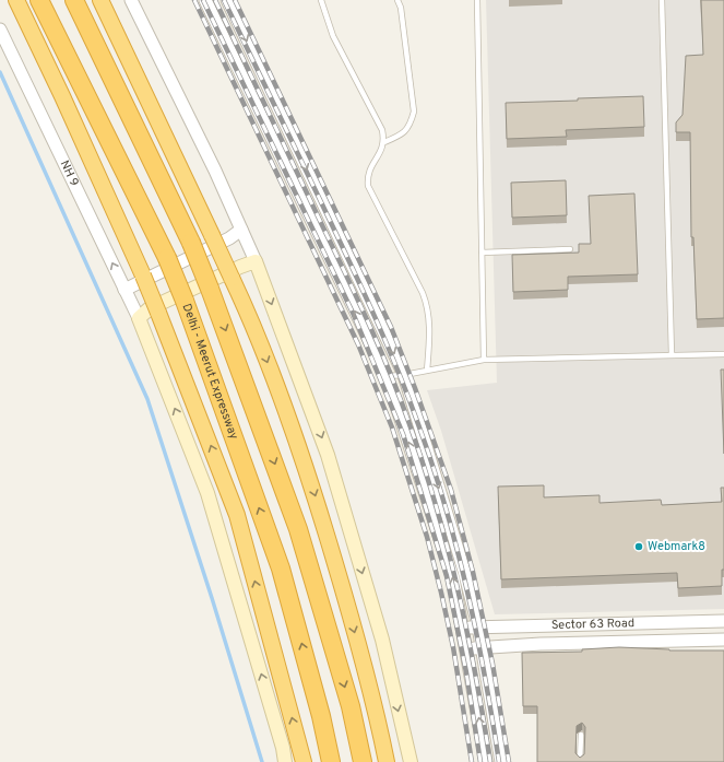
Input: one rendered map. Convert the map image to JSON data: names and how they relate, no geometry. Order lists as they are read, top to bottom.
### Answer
{
  "streets": {
    "highway": ["Delhi - Meerut Expressway"],
    "street": ["NH 9", "Sector 63 Road"]
  },
  "one_way": ["NH 9"],
  "places": ["Webmark8"]
}
